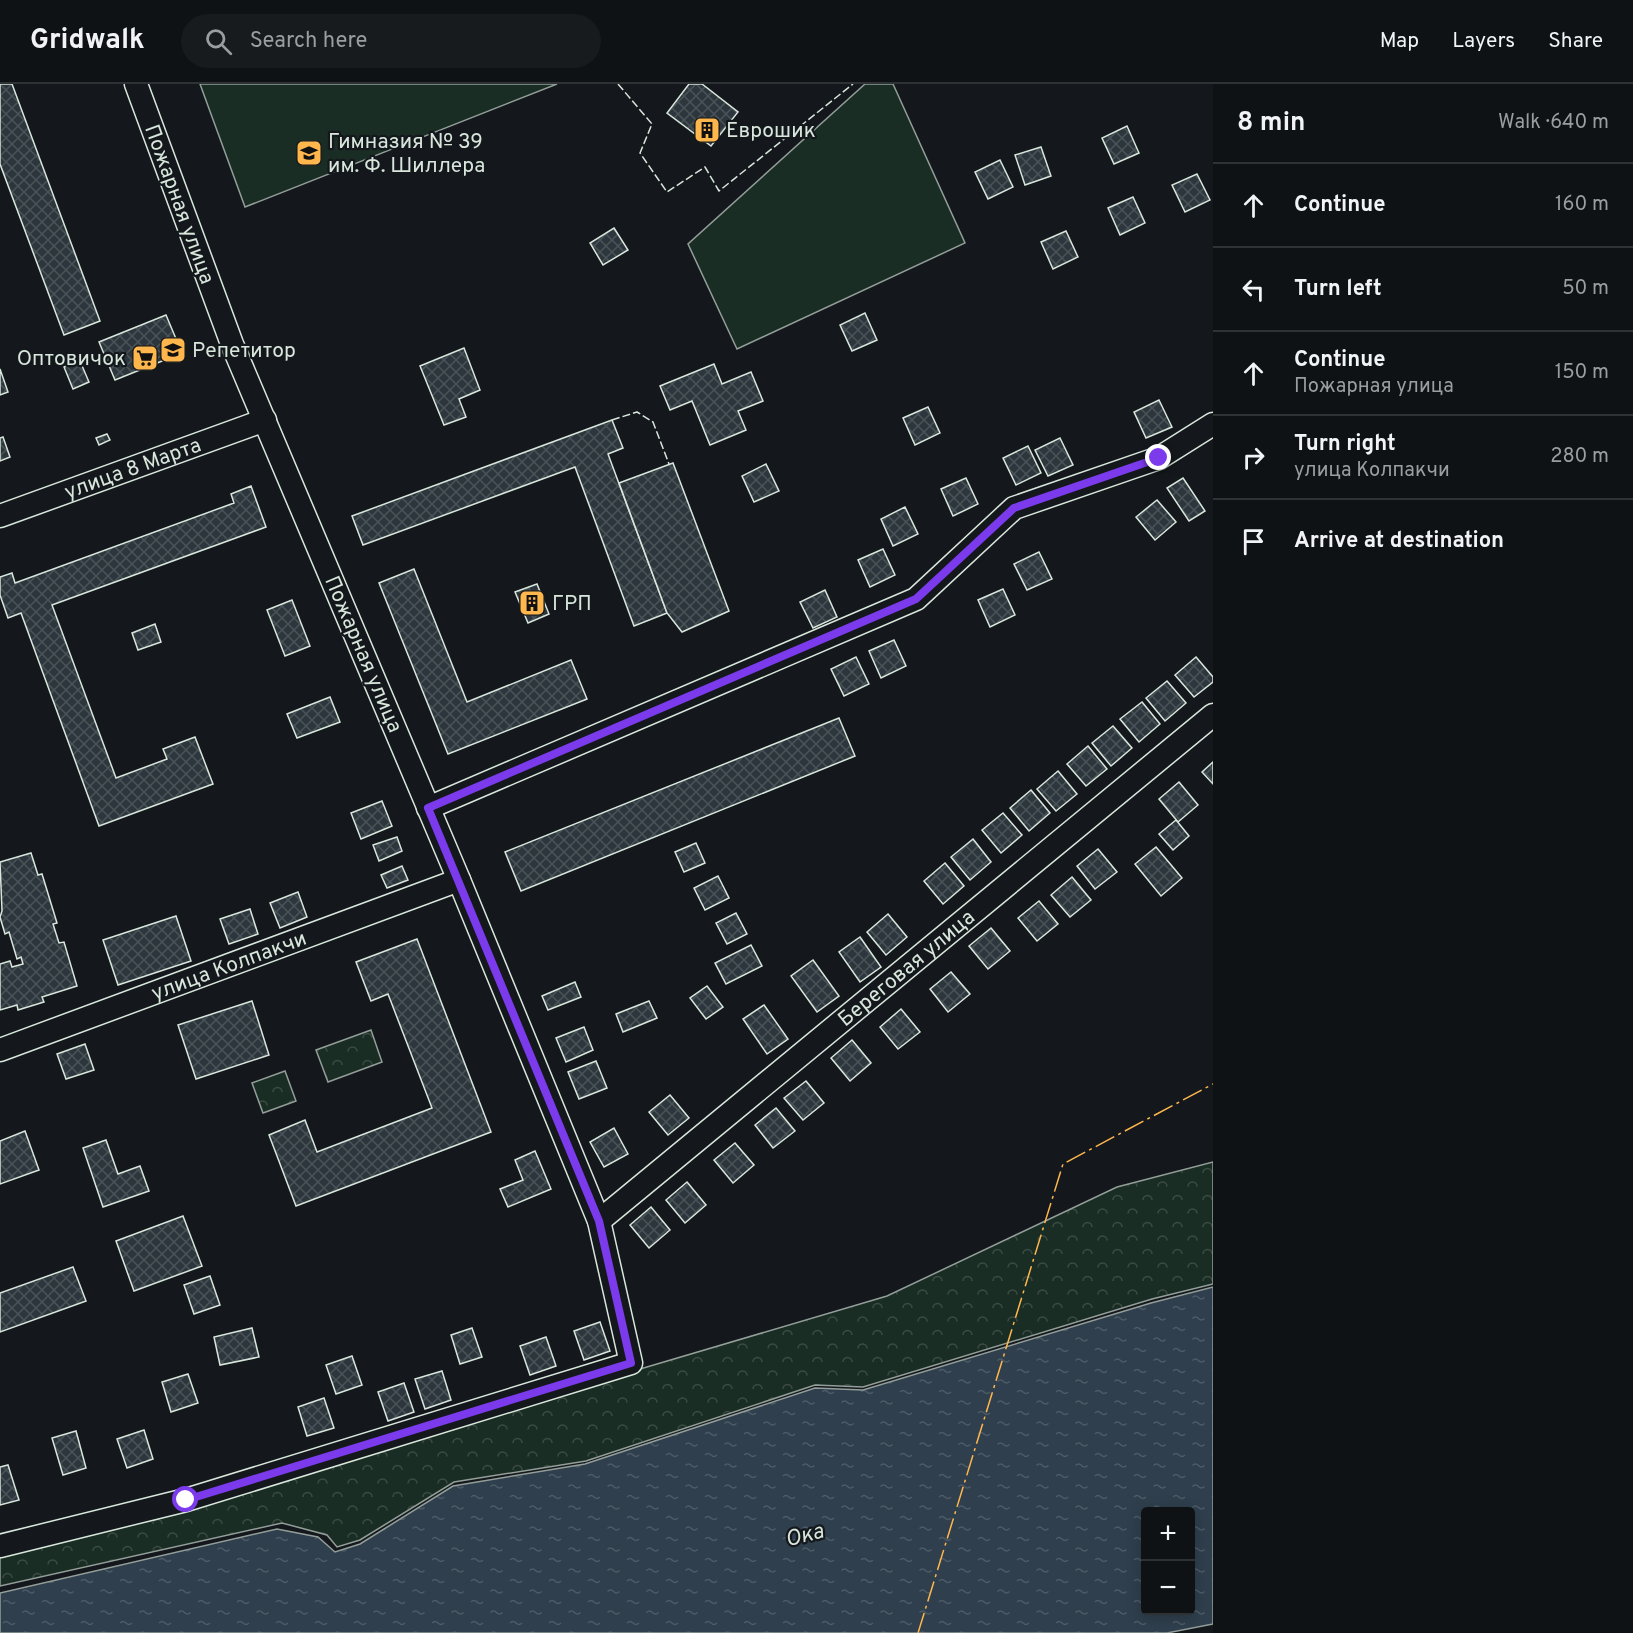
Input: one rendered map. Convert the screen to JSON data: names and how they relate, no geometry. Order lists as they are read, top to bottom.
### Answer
{
  "streets": {
    "street": [
      "Пожарная улица",
      "улица 8 Марта",
      "улица Колпакчи",
      "Береговая улица"
    ]
  },
  "crossings": [
    ["Пожарная улица", "улица 8 Марта"],
    ["Пожарная улица", "улица Колпакчи"],
    ["Пожарная улица", "Береговая улица"]
  ],
  "water": ["Ока"],
  "places": {
    "building": ["Еврошик", "ГРП"],
    "school or university": ["Гимназия № 39 им. Ф. Шиллера", "Репетитор"],
    "supermarket": ["Оптовичок"]
  },
  "page": {
    "header": "Gridwalk",
    "search": "Search here",
    "nav": ["Map", "Layers", "Share"],
    "heading": ["8 min", "Walk · 640 m"],
    "list": [
      ["Continue", "160 m"],
      ["Turn left", "50 m"],
      ["Continue", "Пожарная улица", "150 m"],
      ["Turn right", "улица Колпакчи", "280 m"],
      "Arrive at destination"
    ],
    "map_buttons": ["+", "−"]
  }
}
